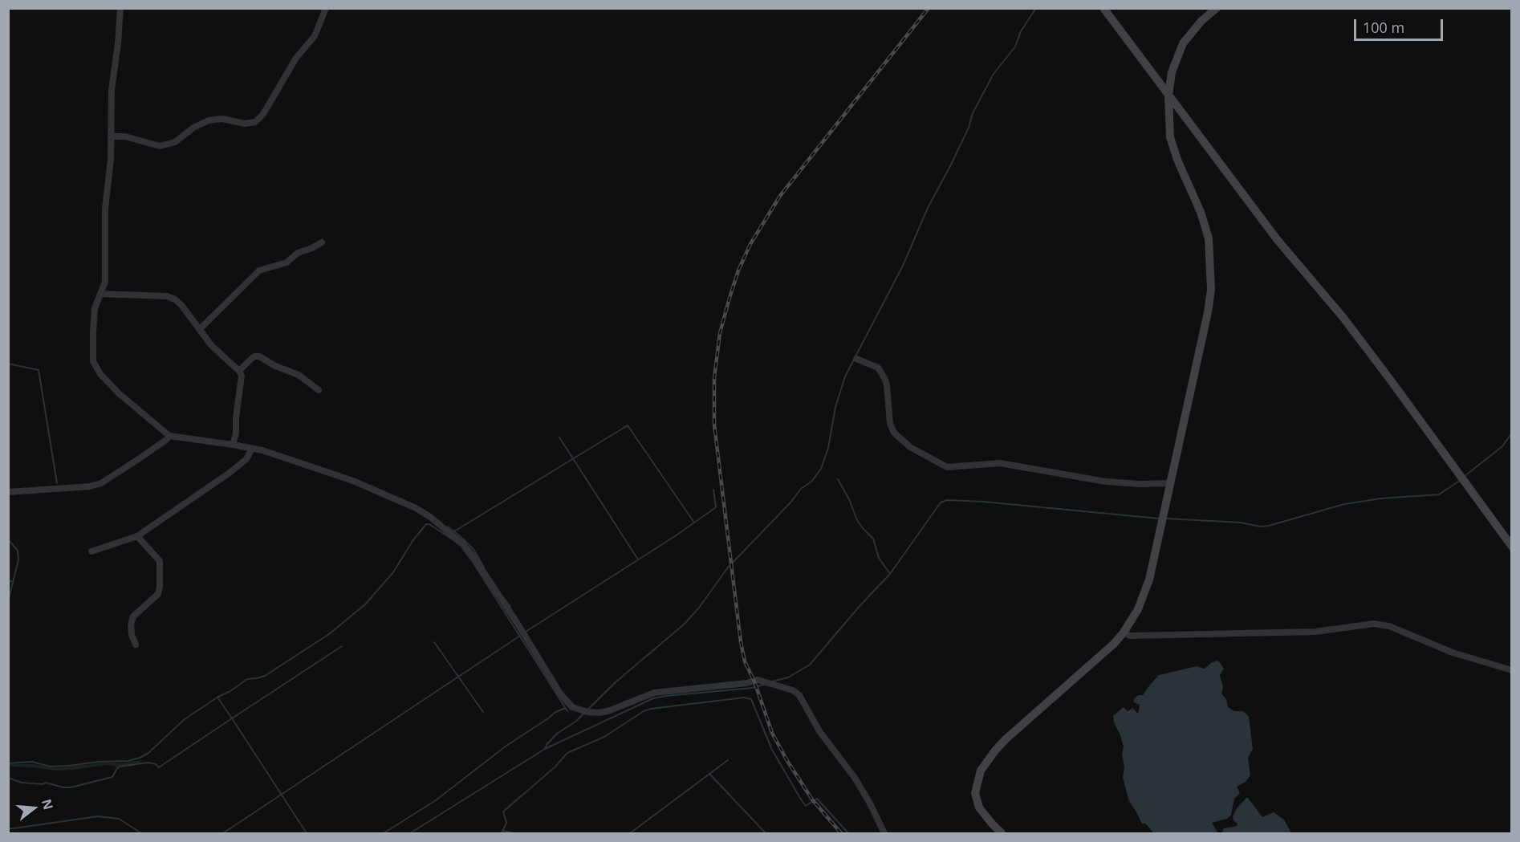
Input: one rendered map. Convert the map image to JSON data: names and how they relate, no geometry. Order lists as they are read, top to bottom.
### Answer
{
  "scale_bar": "100 m",
  "north": "right"
}
